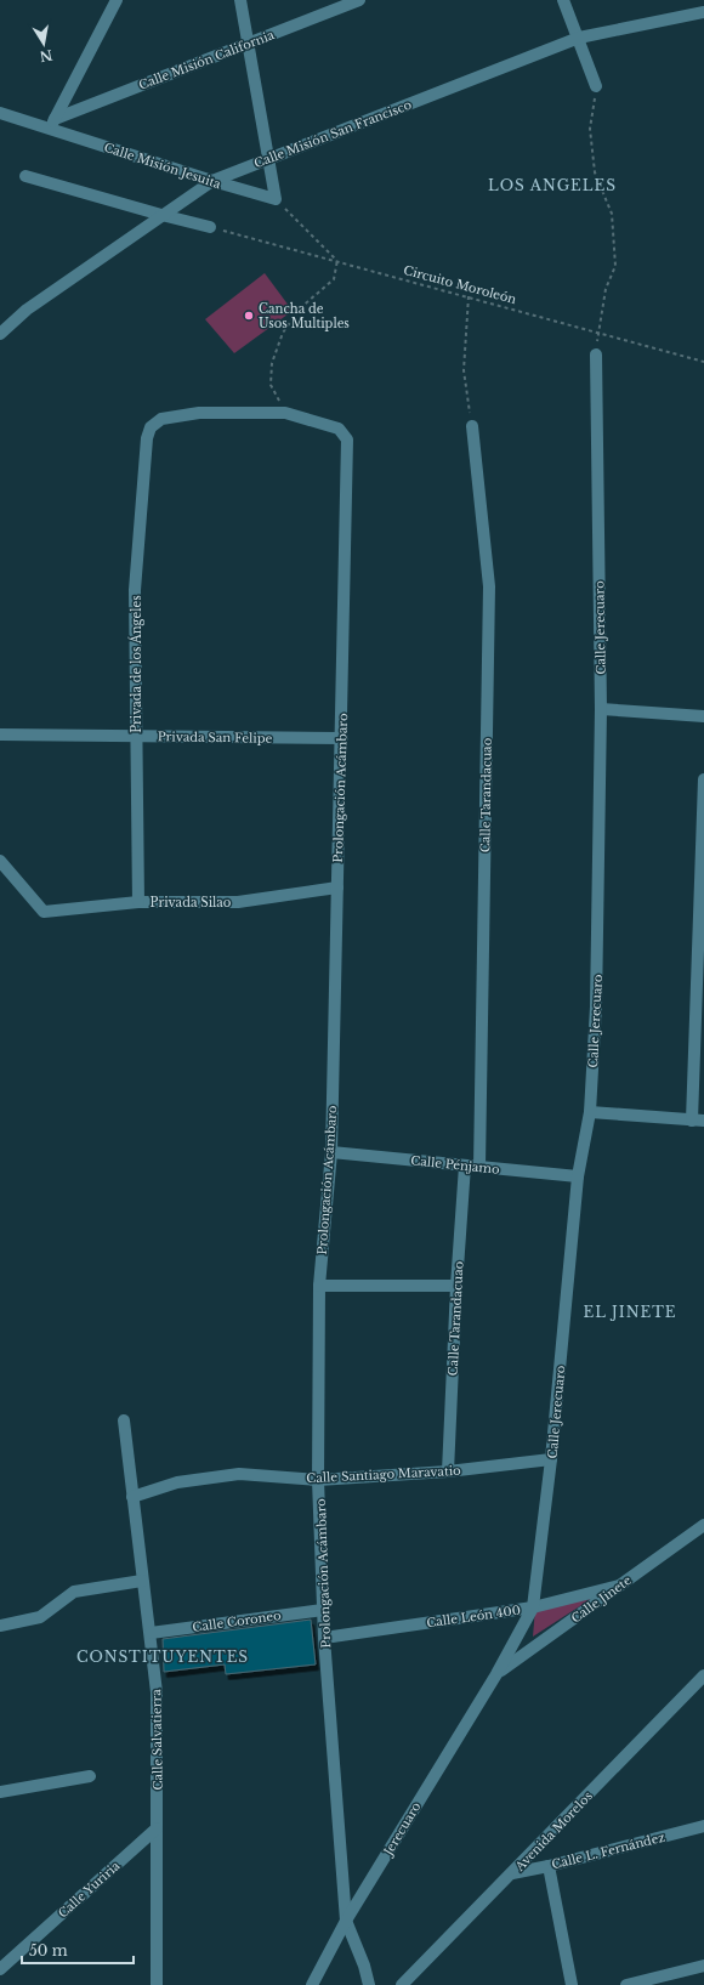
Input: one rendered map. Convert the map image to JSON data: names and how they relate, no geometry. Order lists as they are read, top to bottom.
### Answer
{
  "streets": {
    "street": [
      "Calle Misión California",
      "Calle Misión San Francisco",
      "Calle Misión Jesuita",
      "Calle Jerecuaro",
      "Privada de los Ángeles",
      "Privada San Felipe",
      "Prolongación Acámbaro",
      "Calle Tarandacuao",
      "Privada Silao",
      "Calle Pénjamo",
      "Calle Santiago Maravatio",
      "Calle Jinete",
      "Calle León 400",
      "Calle Coroneo",
      "Calle Salvatierra",
      "Jerecuaro",
      "Avenida Morelos",
      "Calle L. Fernández",
      "Calle Yuriria"
    ],
    "path": ["Circuito Moroleón"]
  },
  "crossings": [
    ["Calle Misión California", "Calle Misión Jesuita"],
    ["Calle Misión San Francisco", "Calle Misión Jesuita"],
    ["Calle Jerecuaro", "Calle Pénjamo"],
    ["Calle Jerecuaro", "Calle Santiago Maravatio"],
    ["Calle Jerecuaro", "Calle Jinete"],
    ["Calle Jerecuaro", "Calle León 400"],
    ["Calle Jerecuaro", "Jerecuaro"],
    ["Privada de los Ángeles", "Privada San Felipe"],
    ["Privada de los Ángeles", "Prolongación Acámbaro"],
    ["Privada de los Ángeles", "Privada Silao"],
    ["Privada San Felipe", "Prolongación Acámbaro"],
    ["Prolongación Acámbaro", "Privada Silao"],
    ["Prolongación Acámbaro", "Calle Pénjamo"],
    ["Prolongación Acámbaro", "Calle Santiago Maravatio"],
    ["Prolongación Acámbaro", "Calle León 400"],
    ["Prolongación Acámbaro", "Calle Coroneo"],
    ["Prolongación Acámbaro", "Jerecuaro"],
    ["Calle Tarandacuao", "Calle Pénjamo"],
    ["Calle Tarandacuao", "Calle Santiago Maravatio"],
    ["Calle Santiago Maravatio", "Calle Salvatierra"],
    ["Calle Jinete", "Calle León 400"],
    ["Calle Jinete", "Jerecuaro"],
    ["Calle Coroneo", "Calle Salvatierra"],
    ["Calle Salvatierra", "Calle Yuriria"],
    ["Avenida Morelos", "Calle L. Fernández"]
  ],
  "districts": ["LOS ANGELES", "EL JINETE", "CONSTITUYENTES"],
  "places": ["Cancha de Usos Multiples"],
  "scale_bar": "50 m",
  "north": "bottom"
}
